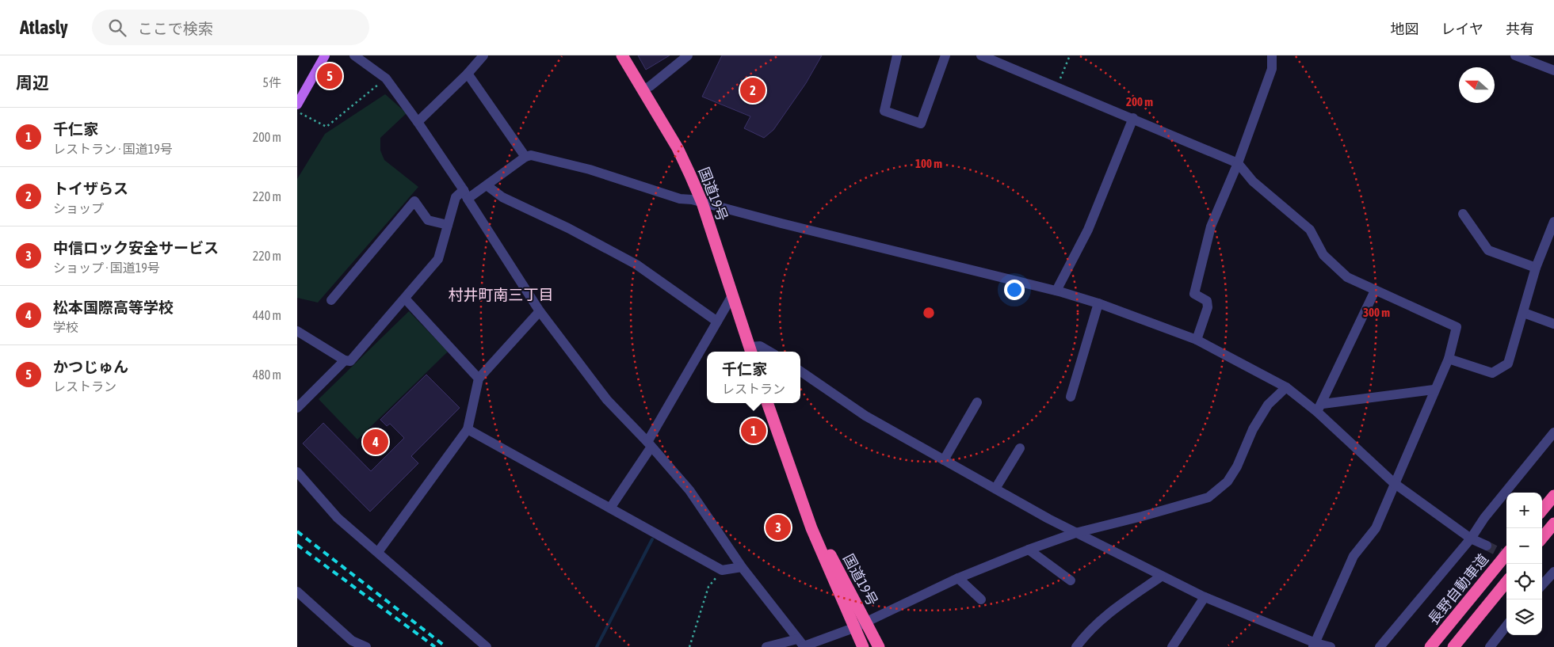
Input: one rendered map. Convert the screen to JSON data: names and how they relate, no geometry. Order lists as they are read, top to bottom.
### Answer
{
  "streets": {
    "highway": ["国道19号", "長野自動車道"]
  },
  "districts": ["村井町南三丁目"],
  "north": "left",
  "page": {
    "header": "Atlasly",
    "search": "ここで検索",
    "nav": ["地図", "レイヤ", "共有"],
    "heading": ["周辺", "5件"],
    "pins": [
      "5",
      "2",
      "1",
      "4",
      "3"
    ],
    "list": [
      {
        "mark": "1",
        "name": "千仁家",
        "note": "レストラン · 国道19号",
        "value": "200 m"
      },
      {
        "mark": "2",
        "name": "トイザらス",
        "note": "ショップ",
        "value": "220 m"
      },
      {
        "mark": "3",
        "name": "中信ロック安全サービス",
        "note": "ショップ · 国道19号",
        "value": "220 m"
      },
      {
        "mark": "4",
        "name": "松本国際高等学校",
        "note": "学校",
        "value": "440 m"
      },
      {
        "mark": "5",
        "name": "かつじゅん",
        "note": "レストラン",
        "value": "480 m"
      }
    ],
    "popup": ["千仁家", "レストラン"],
    "map_buttons": ["+", "−"]
  },
  "rings": ["200 m", "100 m", "300 m"]
}
